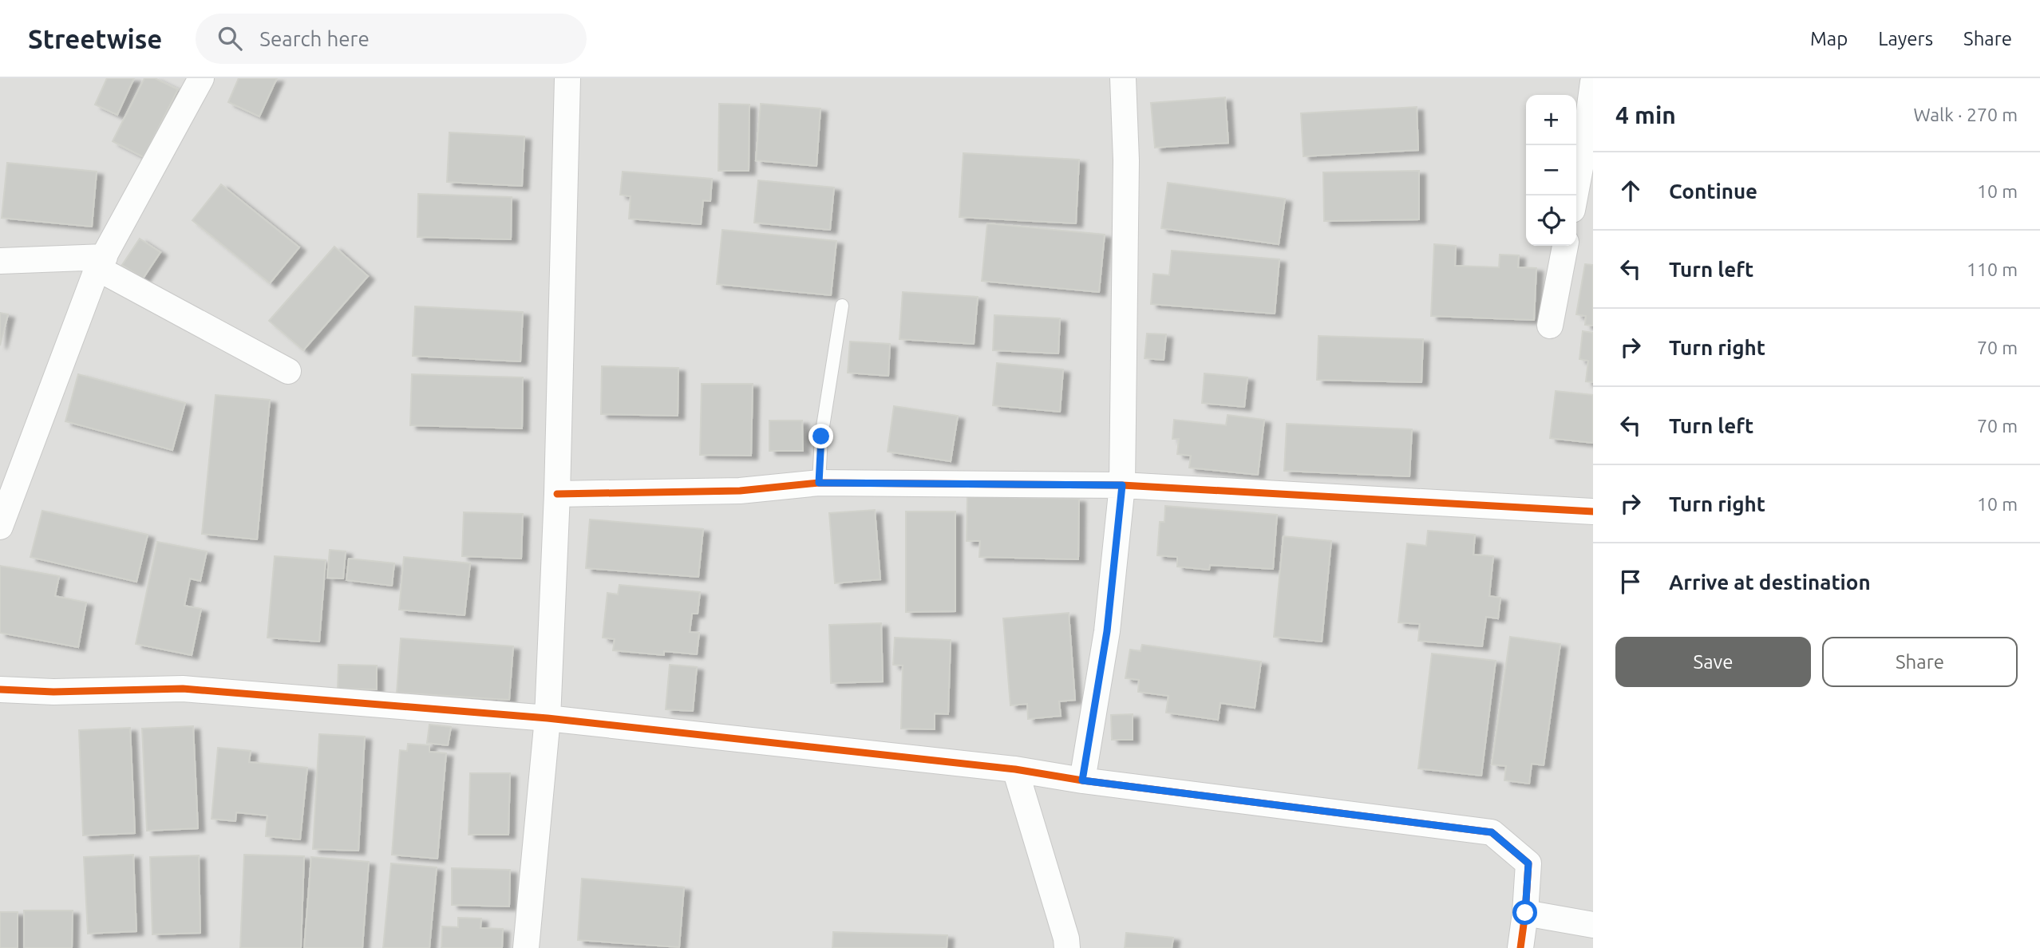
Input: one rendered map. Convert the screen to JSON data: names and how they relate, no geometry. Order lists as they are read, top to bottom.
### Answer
{
  "page": {
    "header": "Streetwise",
    "search": "Search here",
    "nav": ["Map", "Layers", "Share"],
    "heading": ["4 min", "Walk · 270 m"],
    "map_buttons": ["+", "−"],
    "list": [
      ["Continue", "10 m"],
      ["Turn left", "110 m"],
      ["Turn right", "70 m"],
      ["Turn left", "70 m"],
      ["Turn right", "10 m"],
      "Arrive at destination"
    ],
    "buttons": ["Save", "Share"]
  }
}
